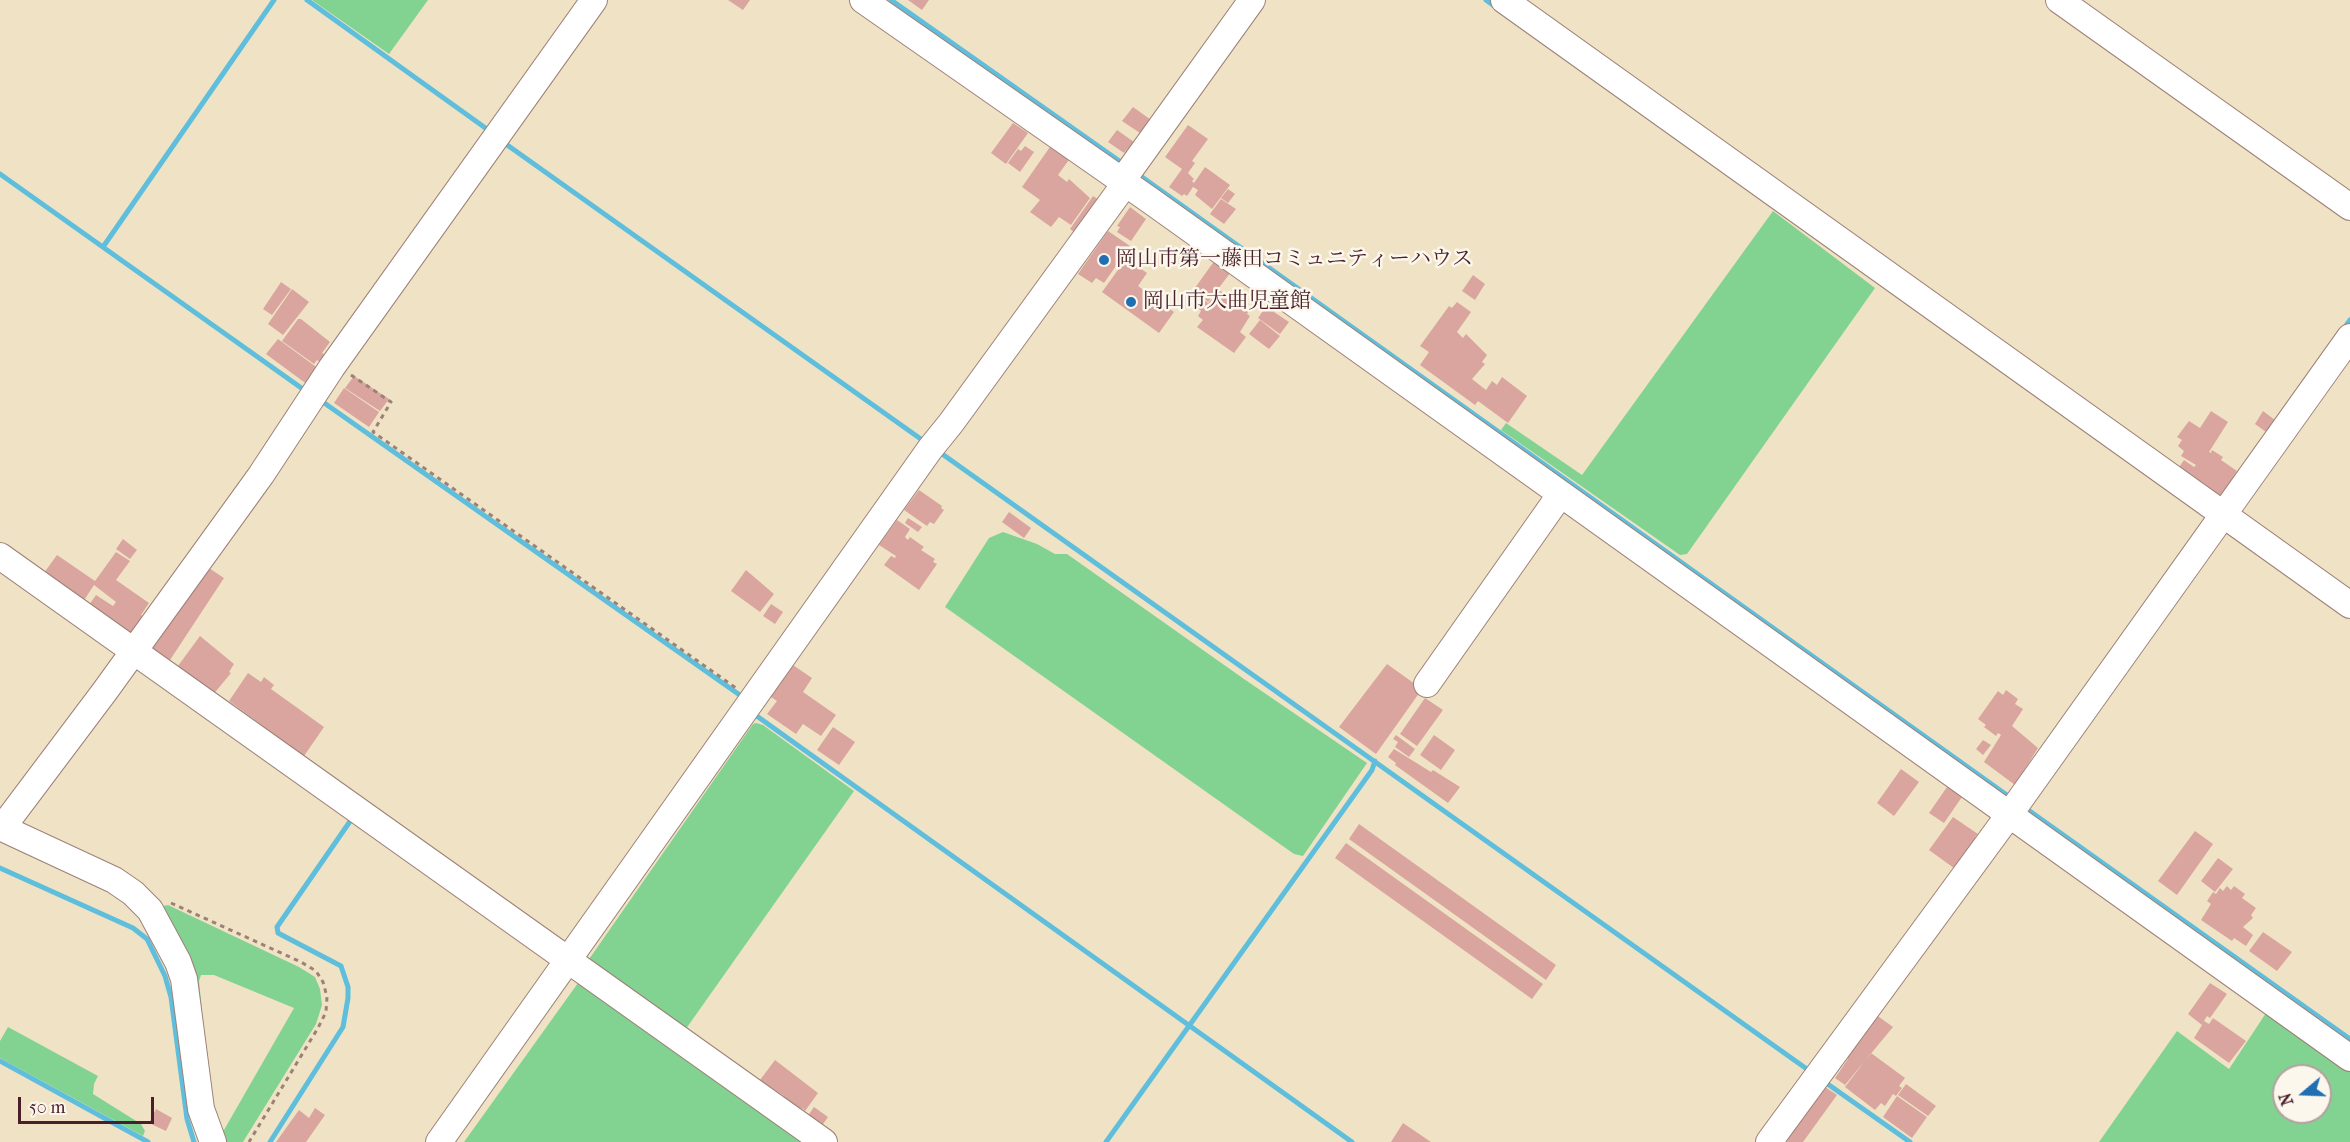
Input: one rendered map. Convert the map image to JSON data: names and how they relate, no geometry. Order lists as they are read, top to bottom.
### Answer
{
  "places": ["岡山市第一藤田コミュニティーハウス", "岡山市大曲児童館"],
  "scale_bar": "50 m",
  "north": "left"
}
